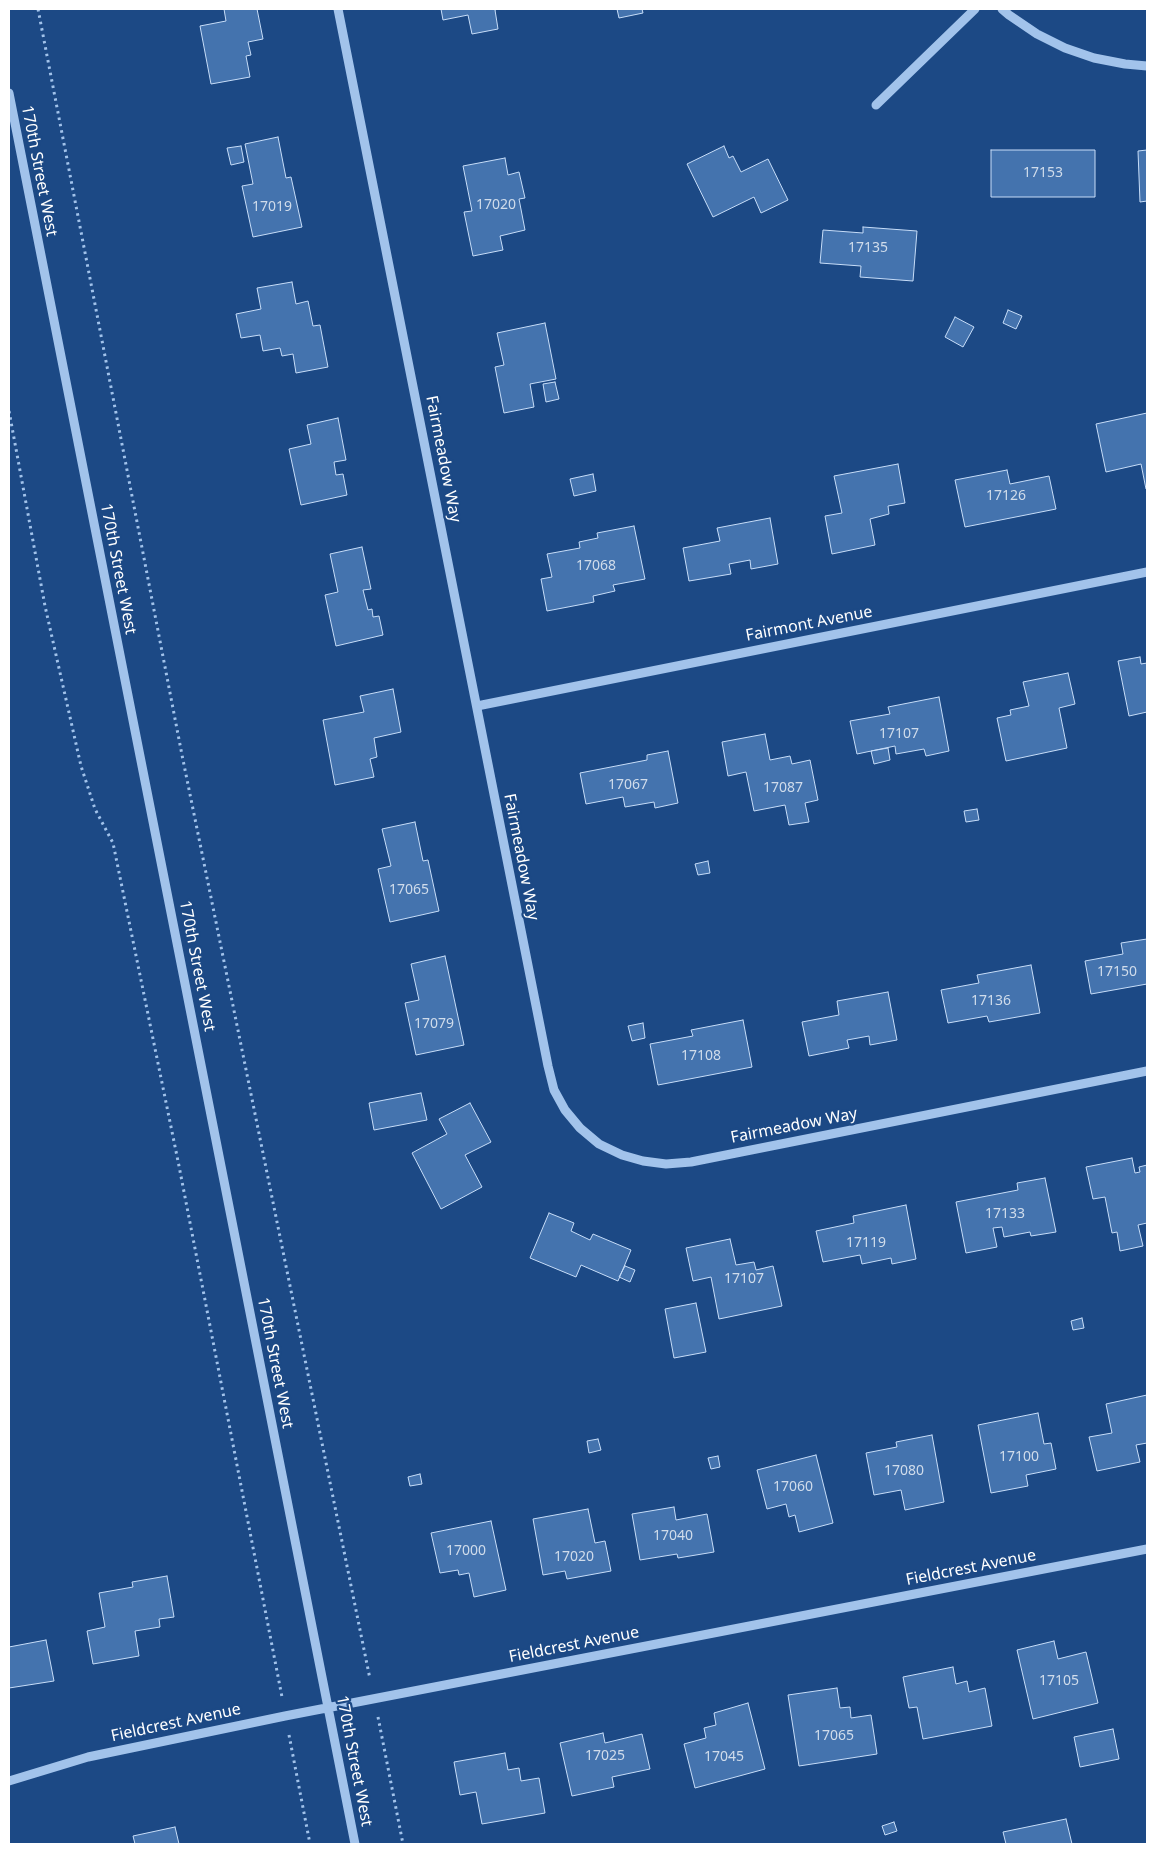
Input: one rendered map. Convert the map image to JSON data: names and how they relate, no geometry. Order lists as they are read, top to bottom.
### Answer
{
  "streets": {
    "street": [
      "170th Street West",
      "Fairmeadow Way",
      "Fairmont Avenue",
      "Fieldcrest Avenue"
    ]
  },
  "crossings": [
    ["170th Street West", "Fieldcrest Avenue"],
    ["Fairmeadow Way", "Fairmont Avenue"]
  ],
  "house_numbers": [
    "17153",
    "17020",
    "17019",
    "17135",
    "17126",
    "17068",
    "17107",
    "17067",
    "17087",
    "17065",
    "17150",
    "17136",
    "17079",
    "17108",
    "17133",
    "17119",
    "17107",
    "17100",
    "17080",
    "17060",
    "17040",
    "17000",
    "17020",
    "17105",
    "17065",
    "17025",
    "17045"
  ]
}
